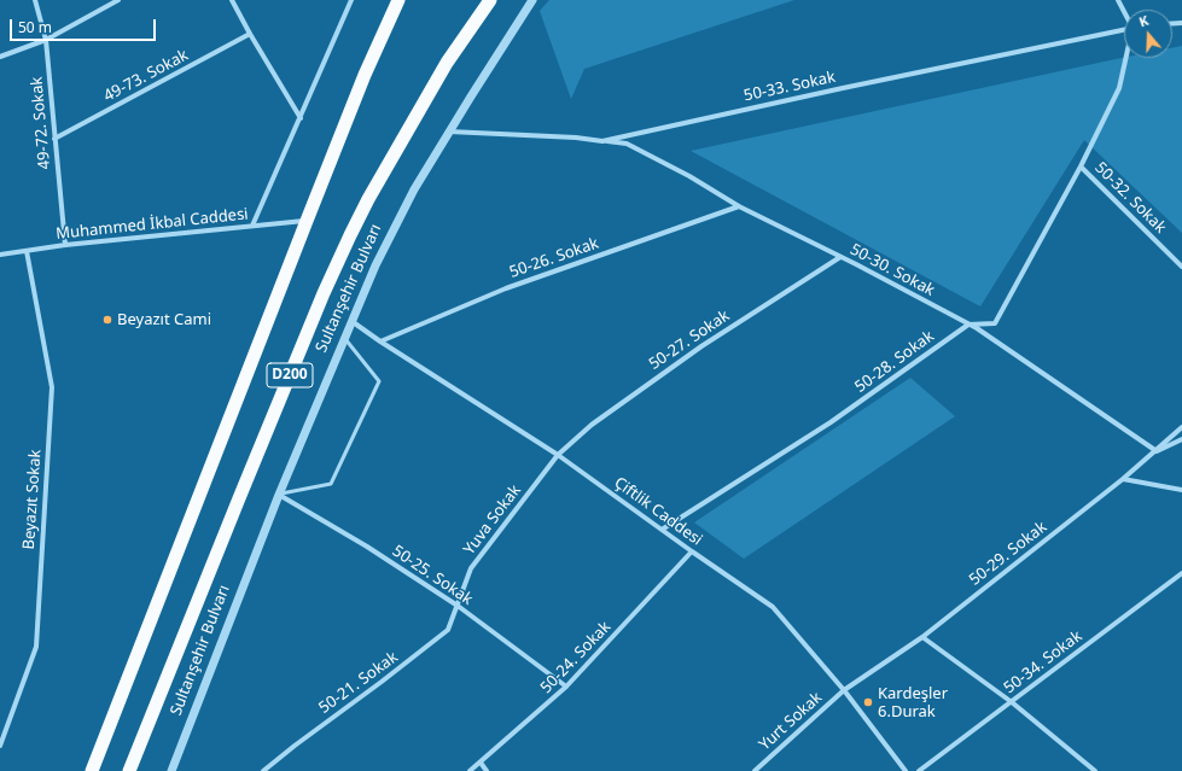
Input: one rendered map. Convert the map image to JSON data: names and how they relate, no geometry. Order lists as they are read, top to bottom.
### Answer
{
  "streets": {
    "highway": ["Sultanşehir Bulvarı", "D200"],
    "street": [
      "49-73. Sokak",
      "50-33. Sokak",
      "49-72. Sokak",
      "50-32. Sokak",
      "Muhammed İkbal Caddesi",
      "50-26. Sokak",
      "50-30. Sokak",
      "50-27. Sokak",
      "50-28. Sokak",
      "Beyazıt Sokak",
      "Çiftlik Caddesi",
      "Yuva Sokak",
      "50-29. Sokak",
      "50-25. Sokak",
      "50-24. Sokak",
      "50-34. Sokak",
      "50-21. Sokak",
      "Yurt Sokak"
    ]
  },
  "crossings": [
    ["49-73. Sokak", "49-72. Sokak"],
    ["50-33. Sokak", "50-30. Sokak"],
    ["50-33. Sokak", "Sultanşehir Bulvarı"],
    ["49-72. Sokak", "Muhammed İkbal Caddesi"],
    ["Muhammed İkbal Caddesi", "D200"],
    ["Muhammed İkbal Caddesi", "Beyazıt Sokak"],
    ["50-26. Sokak", "50-30. Sokak"],
    ["50-26. Sokak", "Çiftlik Caddesi"],
    ["50-30. Sokak", "50-27. Sokak"],
    ["50-30. Sokak", "50-28. Sokak"],
    ["50-30. Sokak", "50-29. Sokak"],
    ["Sultanşehir Bulvarı", "Çiftlik Caddesi"],
    ["Sultanşehir Bulvarı", "50-25. Sokak"],
    ["50-27. Sokak", "Çiftlik Caddesi"],
    ["50-27. Sokak", "Yuva Sokak"],
    ["50-28. Sokak", "Çiftlik Caddesi"],
    ["Çiftlik Caddesi", "Yuva Sokak"],
    ["Çiftlik Caddesi", "50-29. Sokak"],
    ["Çiftlik Caddesi", "50-24. Sokak"],
    ["Çiftlik Caddesi", "Yurt Sokak"],
    ["Yuva Sokak", "50-25. Sokak"],
    ["Yuva Sokak", "50-21. Sokak"],
    ["50-29. Sokak", "Yurt Sokak"],
    ["50-25. Sokak", "50-24. Sokak"],
    ["50-25. Sokak", "50-21. Sokak"]
  ],
  "places": ["Beyazıt Cami", "Kardeşler 6.Durak"],
  "scale_bar": "50 m",
  "north": "top"
}
